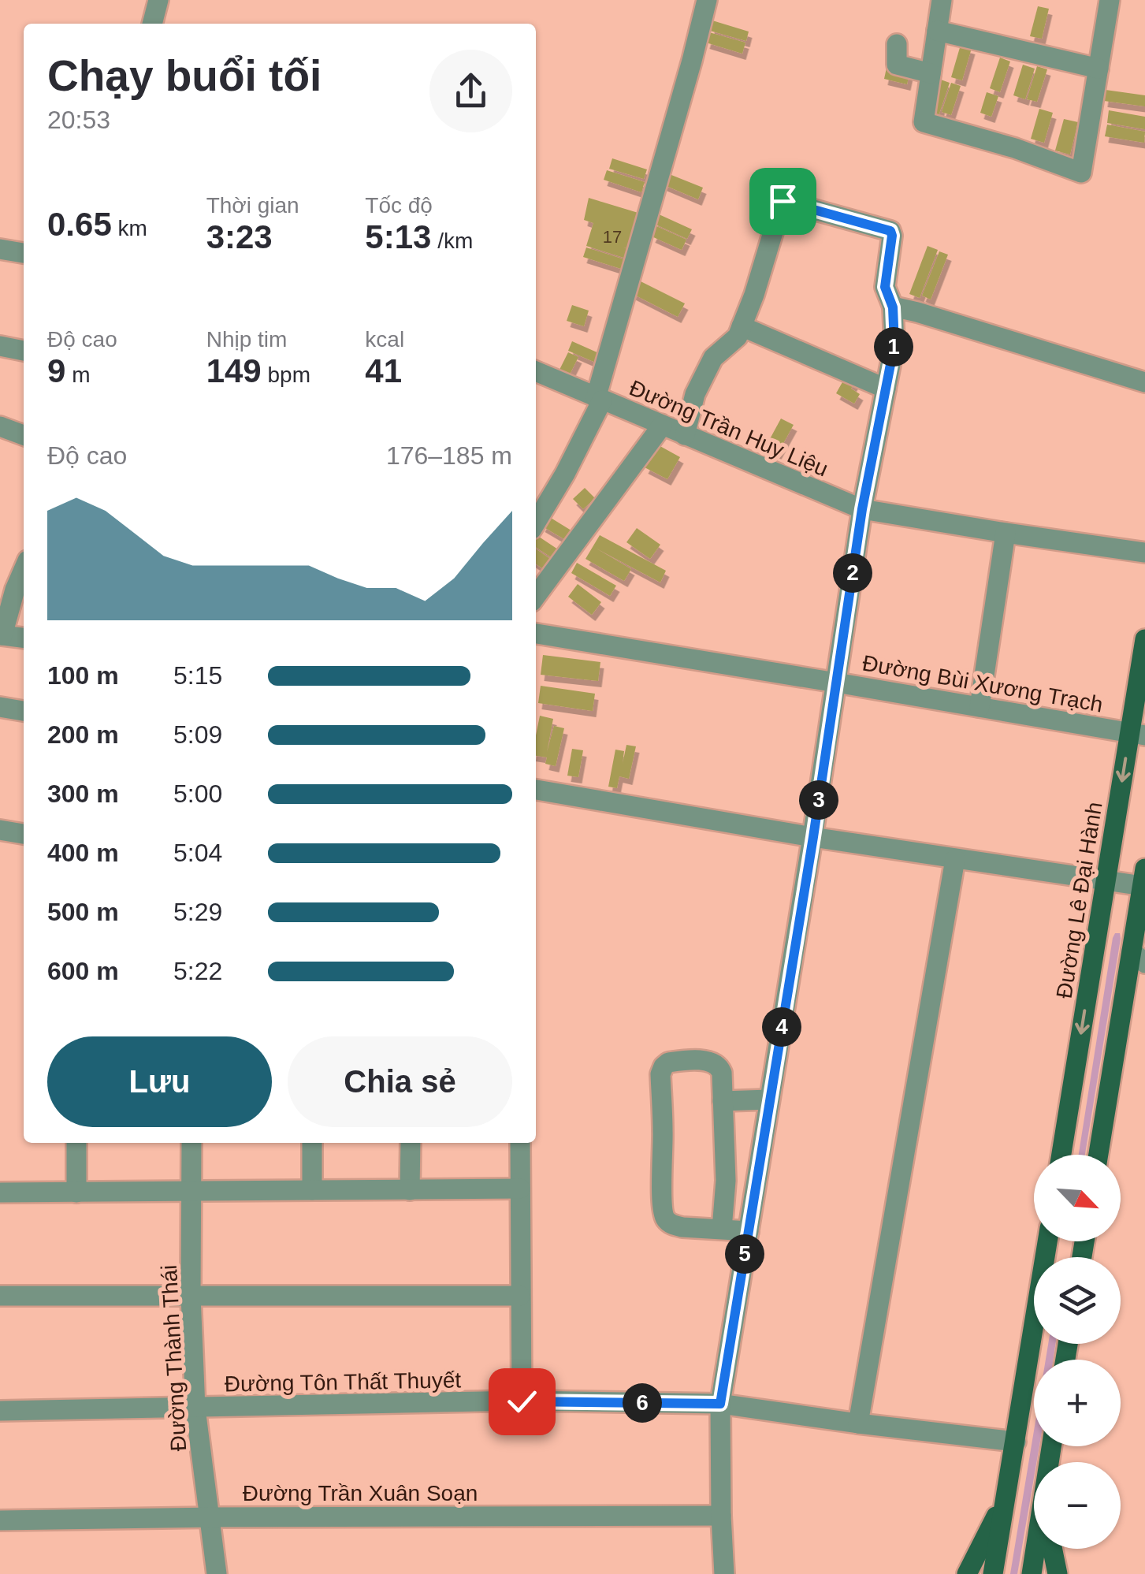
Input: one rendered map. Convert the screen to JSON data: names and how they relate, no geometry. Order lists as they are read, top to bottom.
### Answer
{
  "streets": {
    "main road": ["Đường Lê Đại Hành"],
    "street": [
      "Đường Trần Huy Liệu",
      "Đường Bùi Xương Trạch",
      "Đường Thành Thái",
      "Đường Tôn Thất Thuyết",
      "Đường Trần Xuân Soạn"
    ]
  },
  "crossings": [
    ["Đường Bùi Xương Trạch", "Đường Lê Đại Hành"],
    ["Đường Thành Thái", "Đường Tôn Thất Thuyết"],
    ["Đường Thành Thái", "Đường Trần Xuân Soạn"]
  ],
  "house_numbers": ["17"],
  "north": "bottom right",
  "page": {
    "heading": ["Chạy buổi tối", "20:53"],
    "stats": [
      ["0.65 km"],
      ["Thời gian", "3:23"],
      ["Tốc độ", "5:13 /km"],
      ["Độ cao", "9 m"],
      ["Nhịp tim", "149 bpm"],
      ["kcal", "41"]
    ],
    "pins": [
      "1",
      "2",
      "3",
      "4",
      "5",
      "6"
    ],
    "chart": ["Độ cao", "176–185 m"],
    "list": [
      {
        "name": "100 m",
        "note": "5:15"
      },
      {
        "name": "200 m",
        "note": "5:09"
      },
      {
        "name": "300 m",
        "note": "5:00"
      },
      {
        "name": "400 m",
        "note": "5:04"
      },
      {
        "name": "500 m",
        "note": "5:29"
      },
      {
        "name": "600 m",
        "note": "5:22"
      }
    ],
    "buttons": ["Lưu", "Chia sẻ"],
    "map_buttons": ["+", "−"]
  }
}
